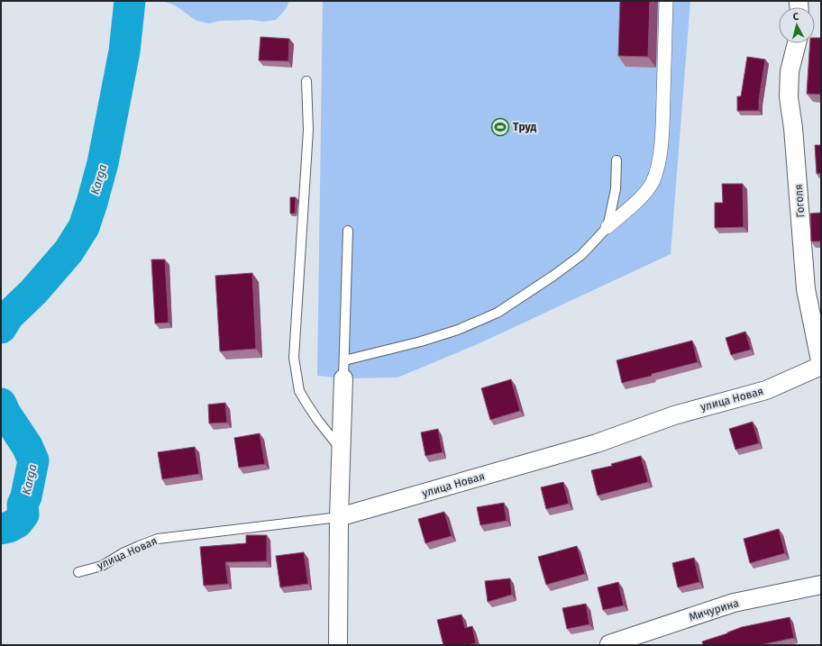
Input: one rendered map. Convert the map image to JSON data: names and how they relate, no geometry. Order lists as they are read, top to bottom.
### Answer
{
  "streets": {
    "street": ["Гоголя", "улица Новая", "Мичурина"]
  },
  "crossings": [
    ["Гоголя", "улица Новая"]
  ],
  "water": ["Karga"],
  "places": {
    "sports": ["Труд"]
  },
  "north": "top"
}
